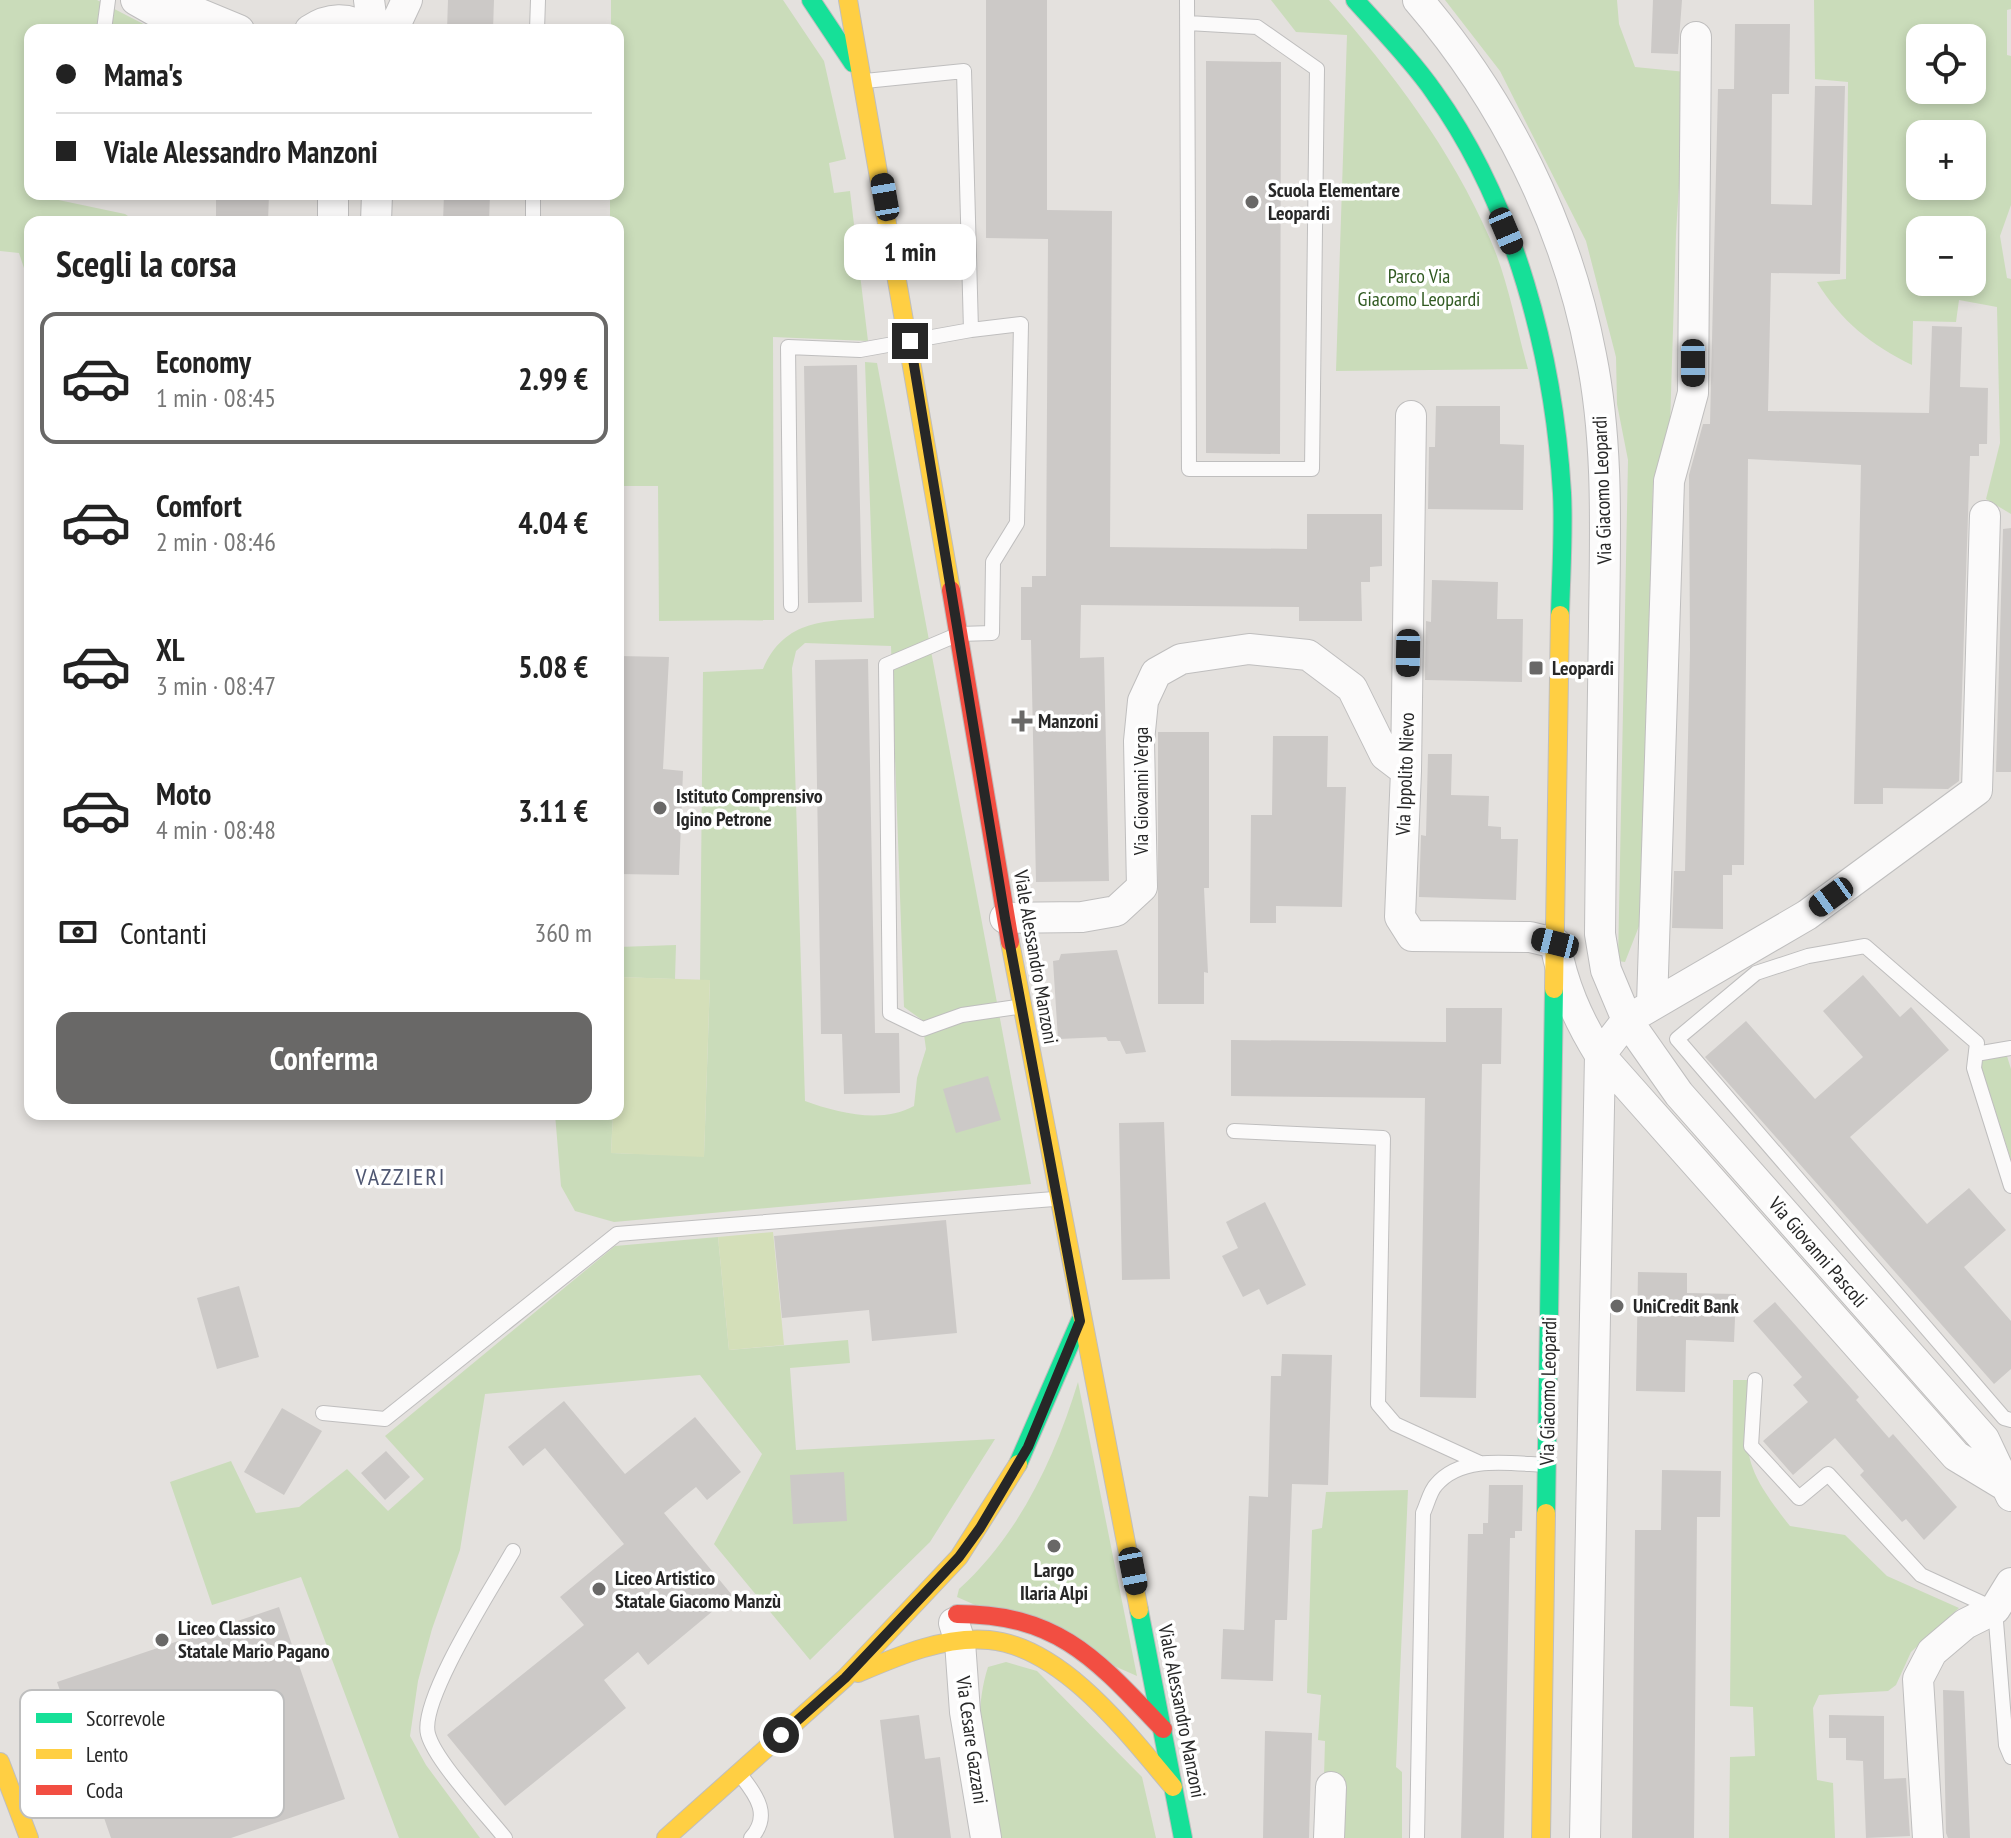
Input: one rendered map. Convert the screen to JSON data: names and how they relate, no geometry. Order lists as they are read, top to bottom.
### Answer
{
  "streets": {
    "street": [
      "Via Giacomo Leopardi",
      "Via Ippolito Nievo",
      "Via Giovanni Verga",
      "Viale Alessandro Manzoni",
      "Via Giovanni Pascoli",
      "Via Cesare Gazzani"
    ]
  },
  "crossings": [
    ["Via Giacomo Leopardi", "Via Ippolito Nievo"],
    ["Via Giacomo Leopardi", "Via Giovanni Pascoli"],
    ["Via Ippolito Nievo", "Via Giovanni Verga"],
    ["Via Giovanni Verga", "Viale Alessandro Manzoni"]
  ],
  "districts": ["VAZZIERI"],
  "parks": ["Parco Via Giacomo Leopardi"],
  "places": {
    "other": [
      "Scuola Elementare Leopardi",
      "Istituto Comprensivo Igino Petrone",
      "UniCredit Bank",
      "Largo Ilaria Alpi",
      "Liceo Artistico Statale Giacomo Manzù",
      "Liceo Classico Statale Mario Pagano"
    ],
    "transit": ["Leopardi"],
    "health": ["Manzoni"]
  },
  "legend": ["Scorrevole", "Lento", "Coda"],
  "page": {
    "map_buttons": ["+", "−"],
    "banner": ["Mama's", "Viale Alessandro Manzoni"],
    "heading": "Scegli la corsa",
    "bubble": "1 min",
    "list": [
      {
        "name": "Economy",
        "note": "1 min · 08:45",
        "value": "2.99 €"
      },
      {
        "name": "Comfort",
        "note": "2 min · 08:46",
        "value": "4.04 €"
      },
      {
        "name": "XL",
        "note": "3 min · 08:47",
        "value": "5.08 €"
      },
      {
        "name": "Moto",
        "note": "4 min · 08:48",
        "value": "3.11 €"
      }
    ],
    "pay": ["Contanti", "360 m"],
    "buttons": "Conferma"
  }
}
